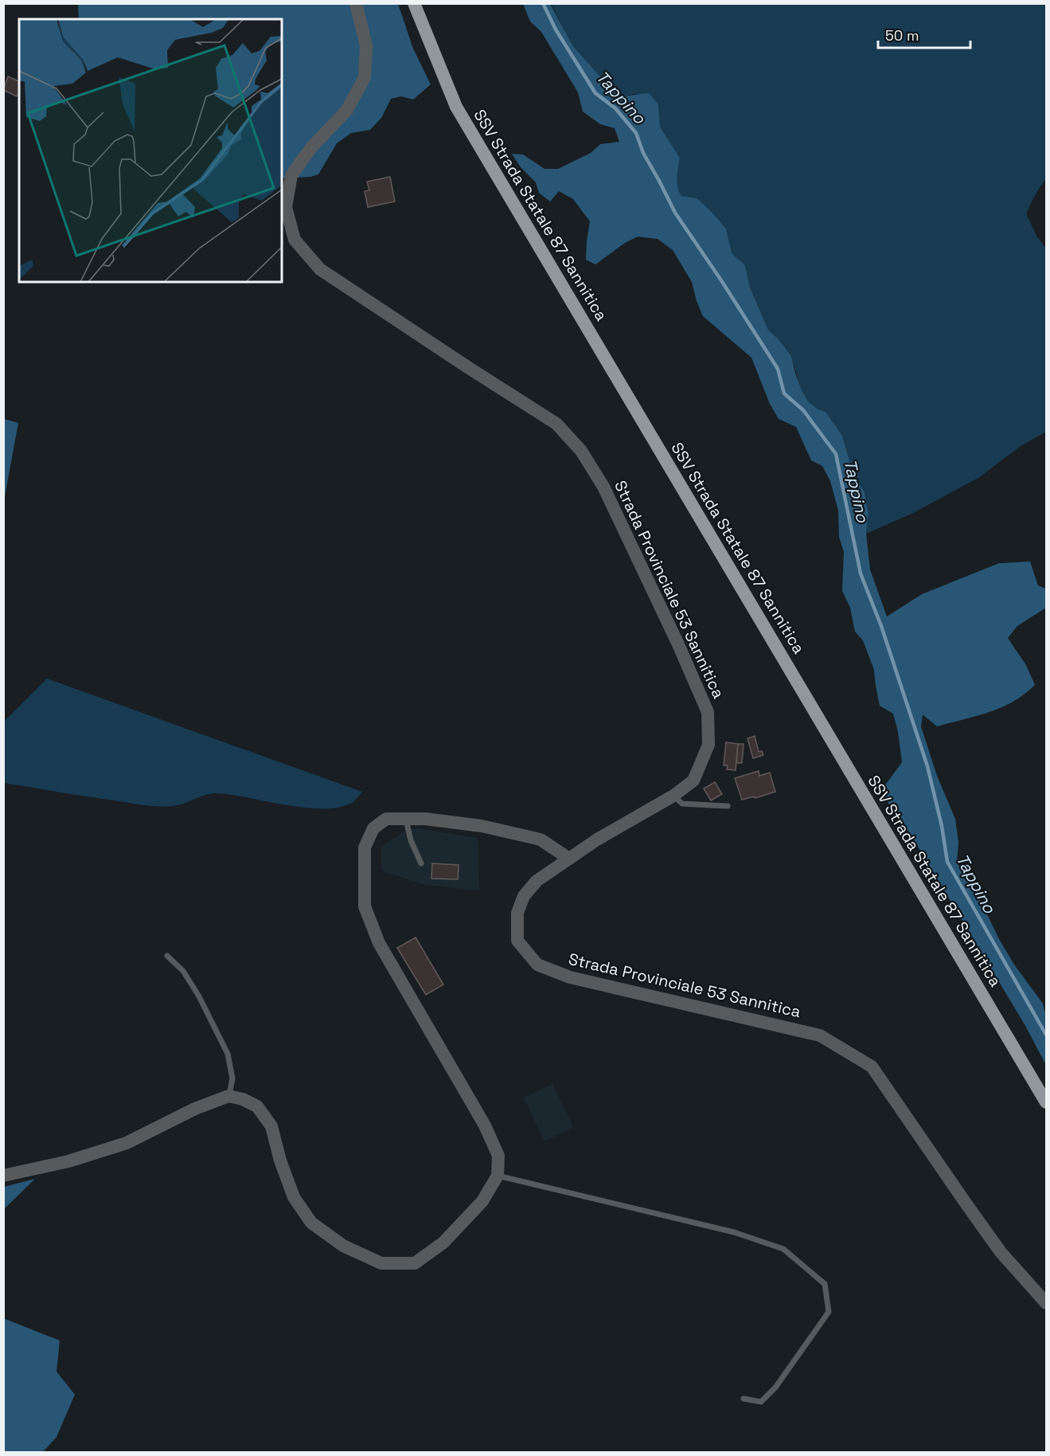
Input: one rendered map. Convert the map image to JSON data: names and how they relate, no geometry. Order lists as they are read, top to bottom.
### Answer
{
  "streets": {
    "main road": ["SSV Strada Statale 87 Sannitica"],
    "street": ["Strada Provinciale 53 Sannitica"]
  },
  "water": ["Tappino"],
  "scale_bar": "50 m"
}
